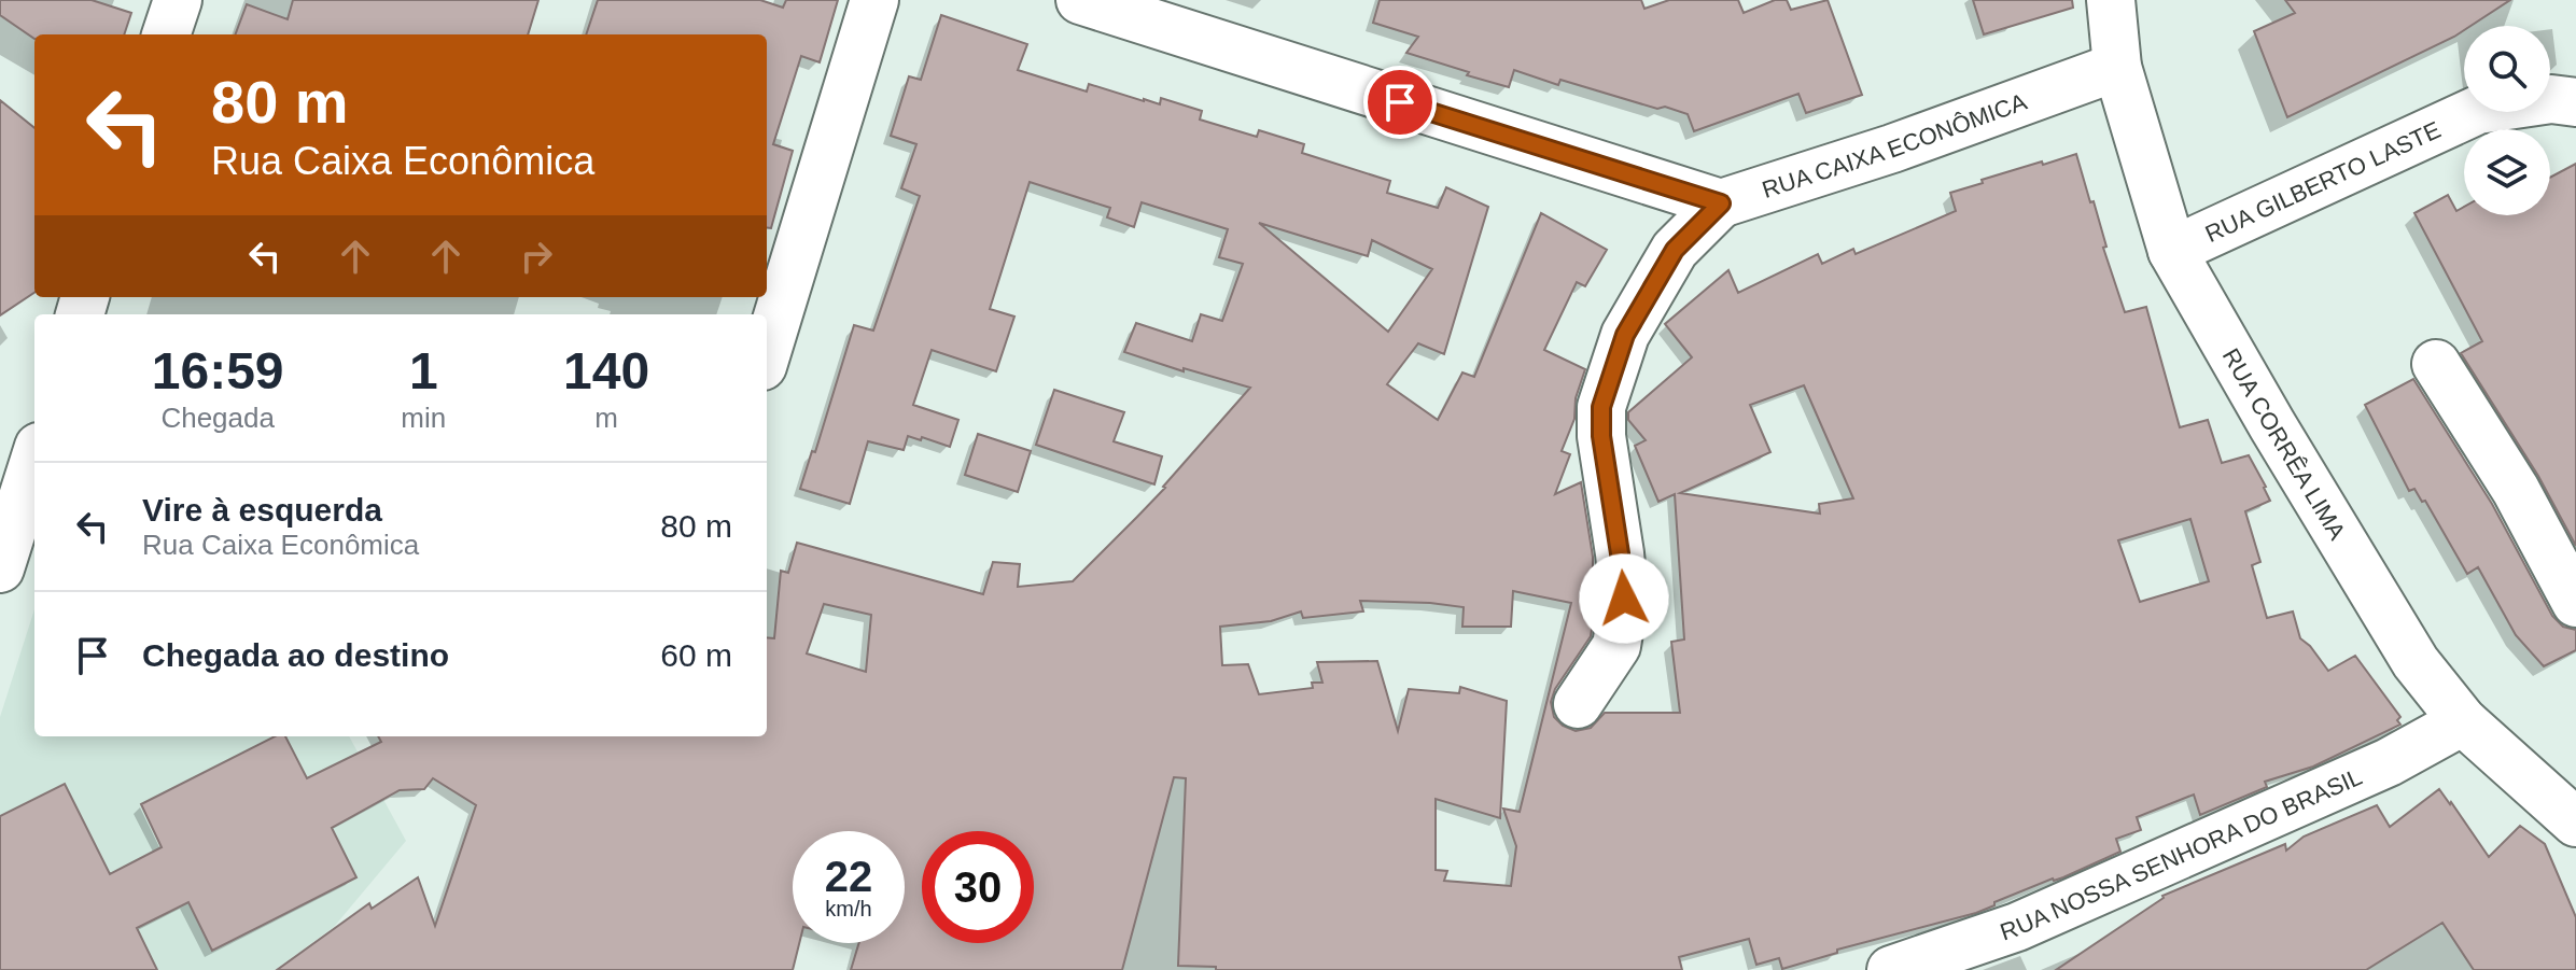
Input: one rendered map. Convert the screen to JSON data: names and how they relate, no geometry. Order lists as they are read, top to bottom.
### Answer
{
  "streets": {
    "street": [
      "RUA CAIXA ECONÔMICA",
      "RUA GILBERTO LASTE",
      "RUA CORRÊA LIMA",
      "RUA NOSSA SENHORA DO BRASIL"
    ]
  },
  "crossings": [
    ["RUA CAIXA ECONÔMICA", "RUA CORRÊA LIMA"],
    ["RUA GILBERTO LASTE", "RUA CORRÊA LIMA"],
    ["RUA CORRÊA LIMA", "RUA NOSSA SENHORA DO BRASIL"]
  ],
  "page": {
    "turn": ["80 m", "Rua Caixa Econômica"],
    "eta": [
      "16:59",
      "Chegada",
      "1",
      "min",
      "140",
      "m"
    ],
    "list": [
      {
        "name": "Vire à esquerda",
        "note": "Rua Caixa Econômica",
        "value": "80 m"
      },
      {
        "name": "Chegada ao destino",
        "value": "60 m"
      }
    ],
    "speed": "22 km/h",
    "limit": "30"
  }
}
